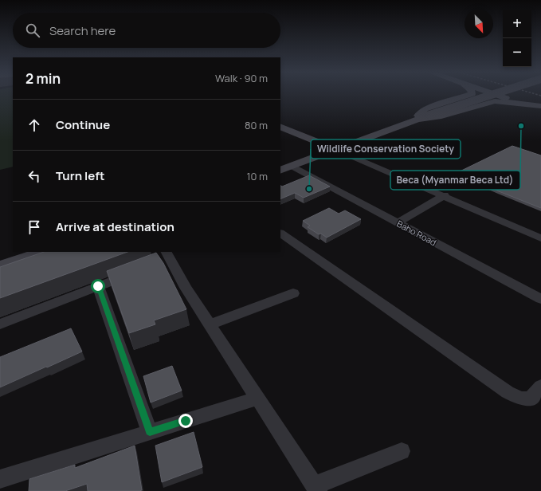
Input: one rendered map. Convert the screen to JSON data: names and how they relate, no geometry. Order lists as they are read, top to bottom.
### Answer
{
  "streets": {
    "street": ["Baho Road"]
  },
  "places": ["Beca (Myanmar Beca Ltd)", "Wildlife Conservation Society"],
  "north": "bottom right",
  "page": {
    "map_buttons": ["+", "−"],
    "search": "Search here",
    "heading": ["2 min", "Walk · 90 m"],
    "list": [
      ["Continue", "80 m"],
      ["Turn left", "10 m"],
      "Arrive at destination"
    ]
  }
}
